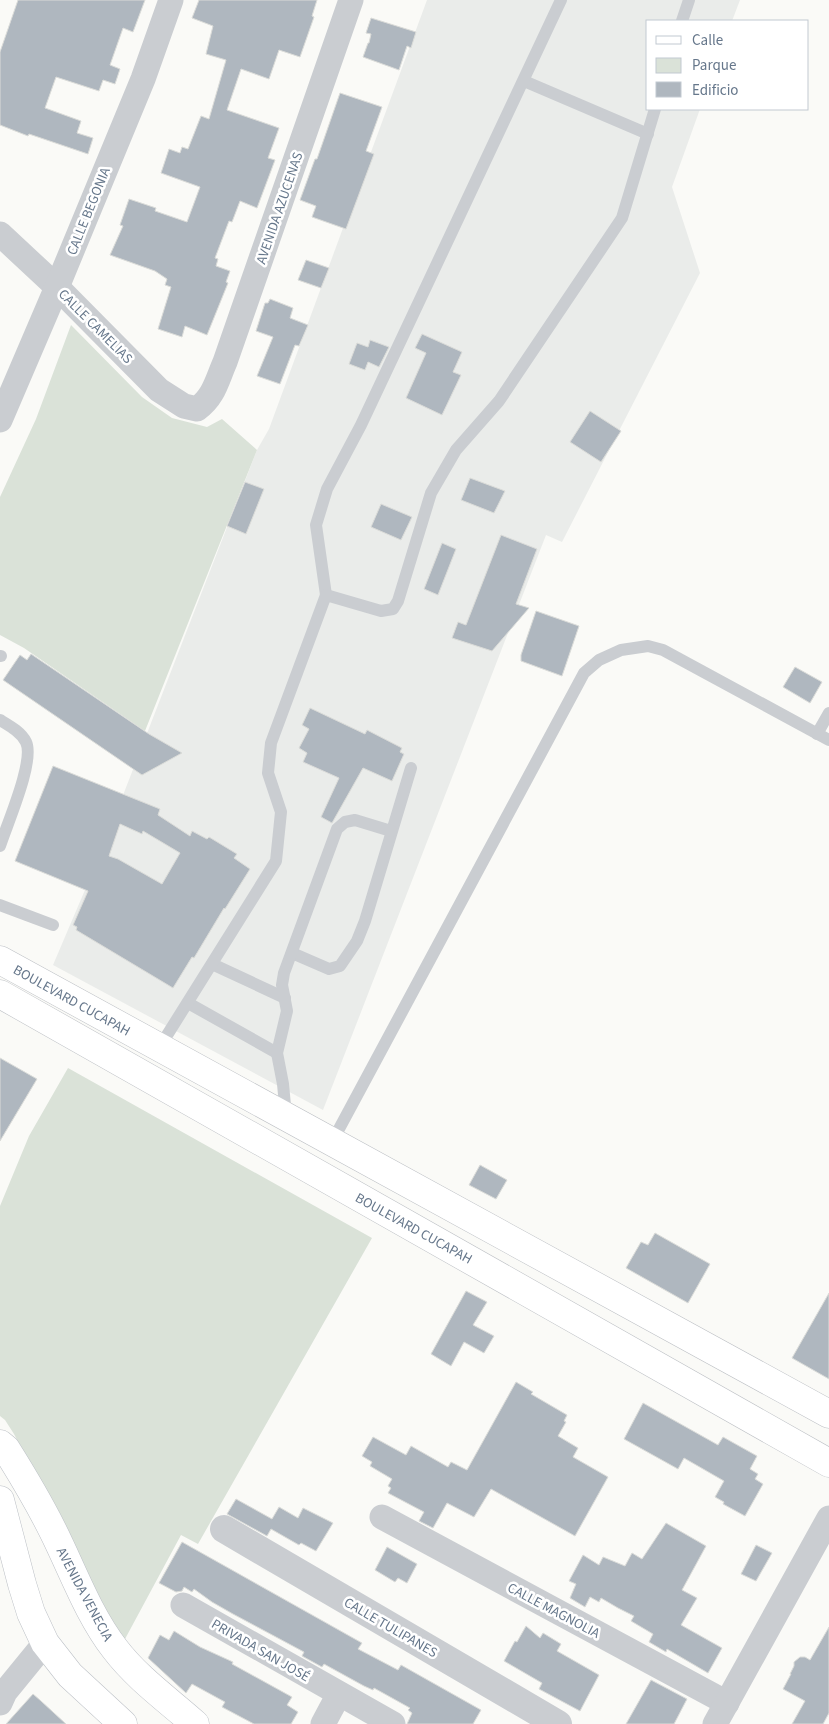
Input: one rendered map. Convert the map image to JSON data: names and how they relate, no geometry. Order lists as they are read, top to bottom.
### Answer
{
  "streets": {
    "main road": ["BOULEVARD CUCAPAH", "AVENIDA VENECIA"],
    "street": [
      "AVENIDA AZUCENAS",
      "CALLE BEGONIA",
      "CALLE CAMELIAS",
      "CALLE MAGNOLIA",
      "CALLE TULIPANES",
      "PRIVADA SAN JOSÉ"
    ]
  },
  "crossings": [
    ["AVENIDA AZUCENAS", "CALLE CAMELIAS"],
    ["CALLE BEGONIA", "CALLE CAMELIAS"]
  ],
  "legend": ["Calle", "Parque", "Edificio"]
}
